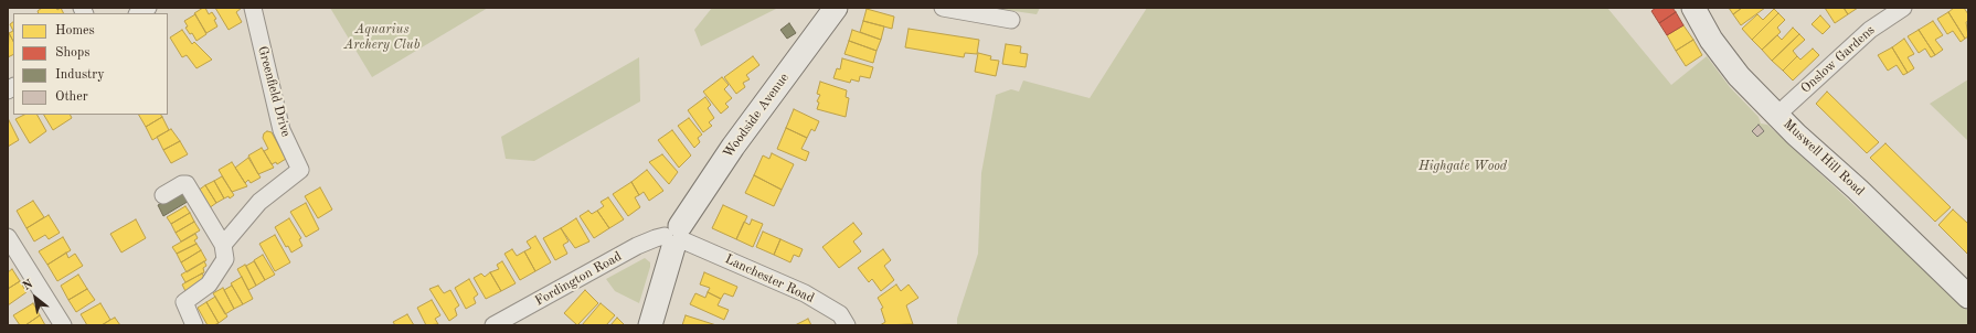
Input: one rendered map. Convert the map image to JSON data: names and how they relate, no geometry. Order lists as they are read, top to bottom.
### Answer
{
  "streets": {
    "main road": ["Woodside Avenue", "Muswell Hill Road"],
    "street": [
      "Onslow Gardens",
      "Greenfield Drive",
      "Fordington Road",
      "Lanchester Road"
    ]
  },
  "crossings": [
    ["Onslow Gardens", "Muswell Hill Road"],
    ["Woodside Avenue", "Fordington Road"],
    ["Woodside Avenue", "Lanchester Road"],
    ["Fordington Road", "Lanchester Road"]
  ],
  "parks": ["Aquarius Archery Club", "Highgate Wood"],
  "legend": [
    "Homes",
    "Shops",
    "Industry",
    "Other"
  ],
  "north": "top left"
}
